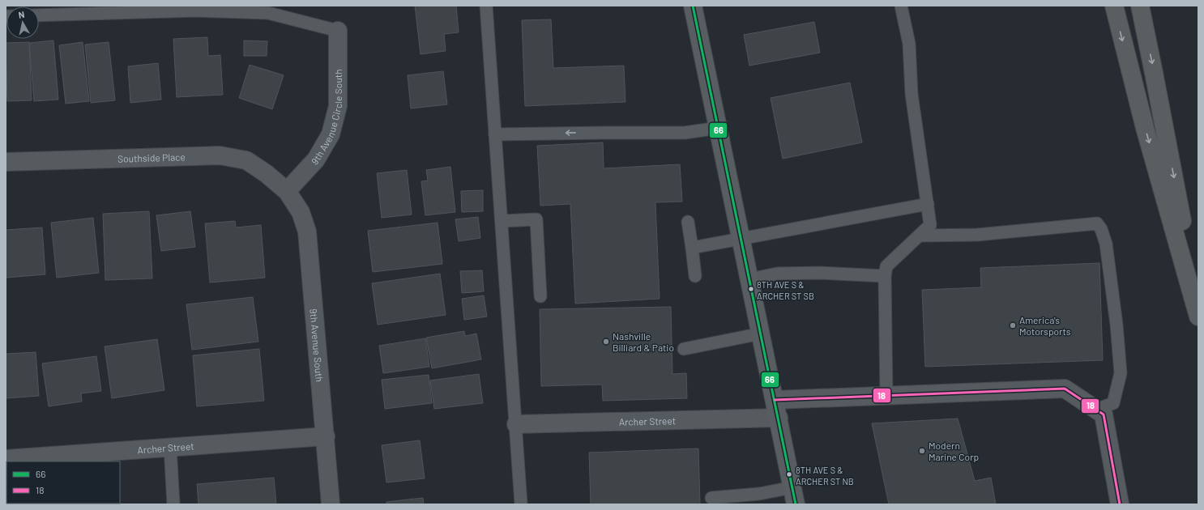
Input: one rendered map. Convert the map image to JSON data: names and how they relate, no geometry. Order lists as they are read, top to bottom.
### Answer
{
  "streets": {
    "street": [
      "9th Avenue Circle South",
      "Southside Place",
      "9th Avenue South",
      "Archer Street"
    ]
  },
  "crossings": [
    ["9th Avenue Circle South", "Southside Place"],
    ["9th Avenue Circle South", "9th Avenue South"],
    ["Southside Place", "9th Avenue South"],
    ["9th Avenue South", "Archer Street"]
  ],
  "places": [
    "8TH AVE S & ARCHER ST SB",
    "America's Motorsports",
    "Nashville Billiard & Patio",
    "Modern Marine Corp",
    "8TH AVE S & ARCHER ST NB"
  ],
  "lines": ["transit line 66", "transit line 18"],
  "legend": ["66", "18"],
  "north": "top"
}
